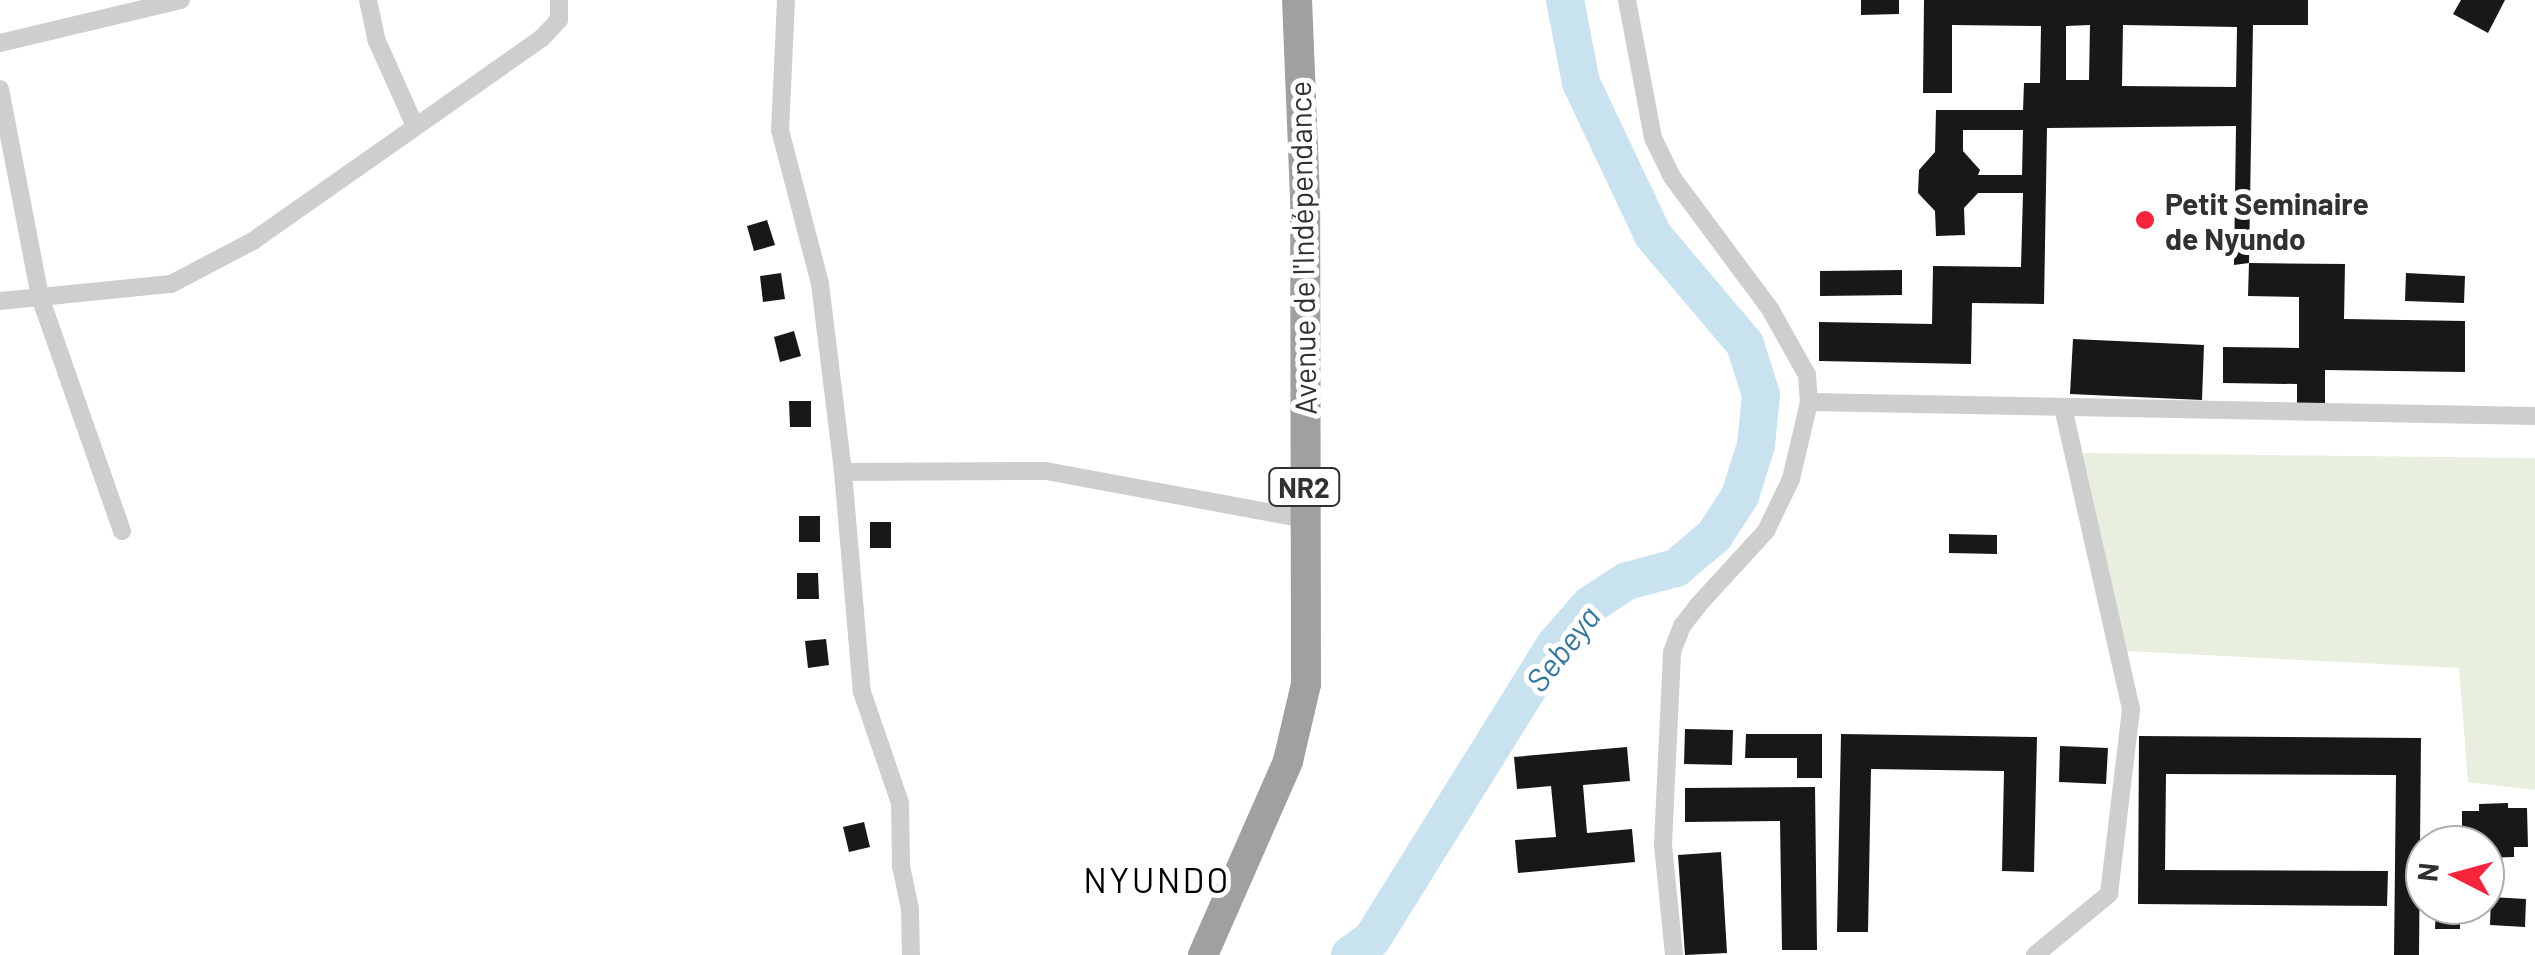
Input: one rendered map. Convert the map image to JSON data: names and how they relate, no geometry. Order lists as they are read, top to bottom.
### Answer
{
  "streets": {
    "highway": ["Avenue de l'Indépendance", "NR2"]
  },
  "districts": ["NYUNDO"],
  "water": ["Sebeya"],
  "places": ["Petit Seminaire de Nyundo"],
  "north": "left"
}
